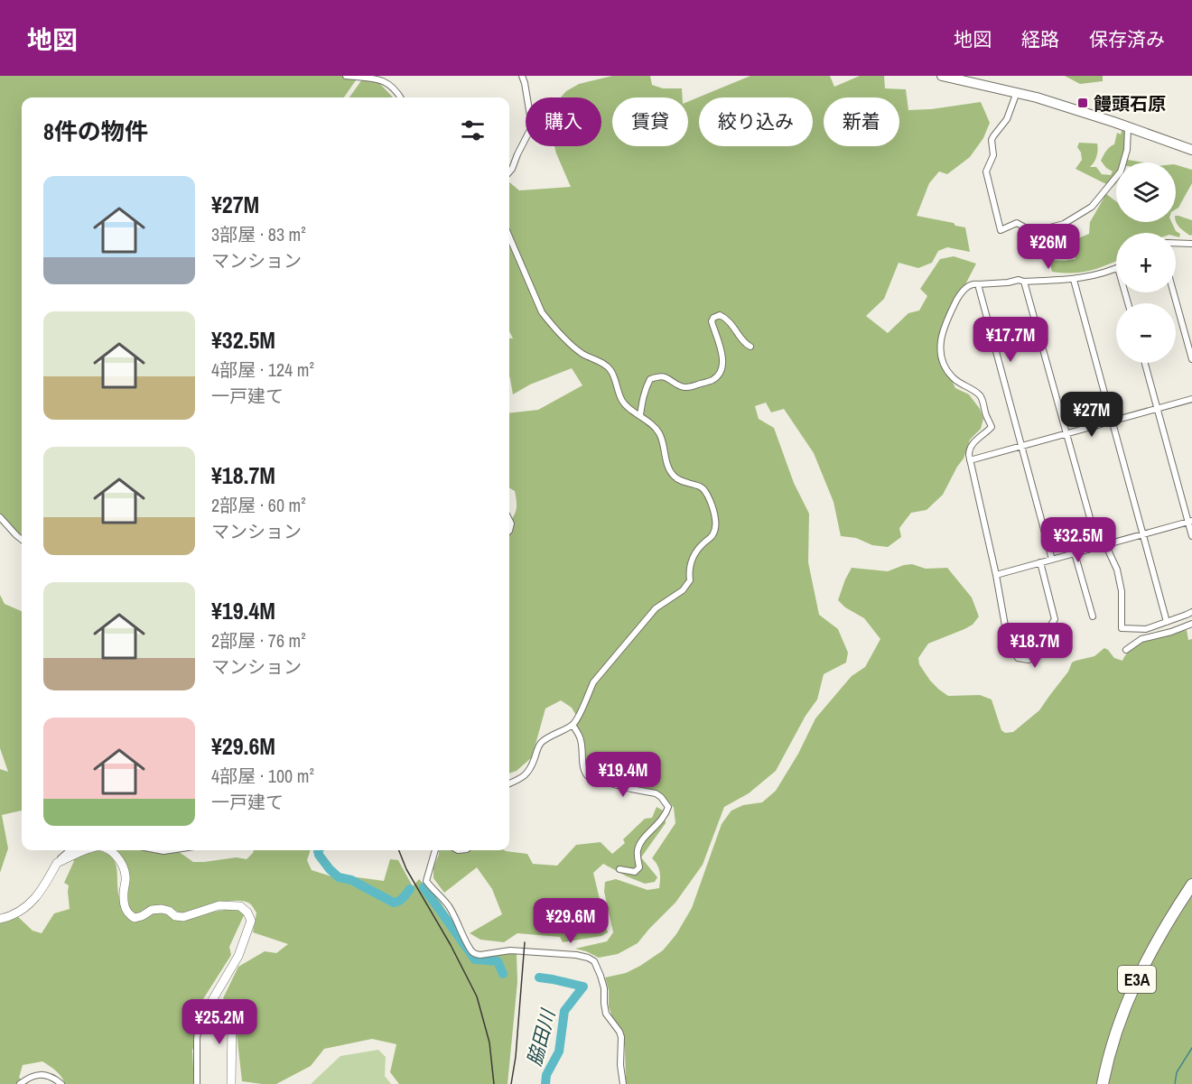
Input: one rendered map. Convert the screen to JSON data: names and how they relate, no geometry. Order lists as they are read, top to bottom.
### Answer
{
  "streets": {
    "highway": ["E3A"]
  },
  "water": ["脇田川"],
  "places": {
    "transit": ["饅頭石原"]
  },
  "page": {
    "header": "地図",
    "nav": ["地図", "経路", "保存済み"],
    "chip": [
      "購入",
      "賃貸",
      "絞り込み",
      "新着"
    ],
    "heading": "8件の物件",
    "map_buttons": ["+", "−"],
    "list": [
      {
        "name": "¥27M",
        "note": "3部屋 · 83 m² · マンション"
      },
      {
        "name": "¥32.5M",
        "note": "4部屋 · 124 m² · 一戸建て"
      },
      {
        "name": "¥18.7M",
        "note": "2部屋 · 60 m² · マンション"
      },
      {
        "name": "¥19.4M",
        "note": "2部屋 · 76 m² · マンション"
      },
      {
        "name": "¥29.6M",
        "note": "4部屋 · 100 m² · 一戸建て"
      }
    ],
    "price": [
      "¥26M",
      "¥17.7M",
      "¥27M",
      "¥32.5M",
      "¥18.7M",
      "¥19.4M",
      "¥29.6M",
      "¥25.2M"
    ]
  }
}
